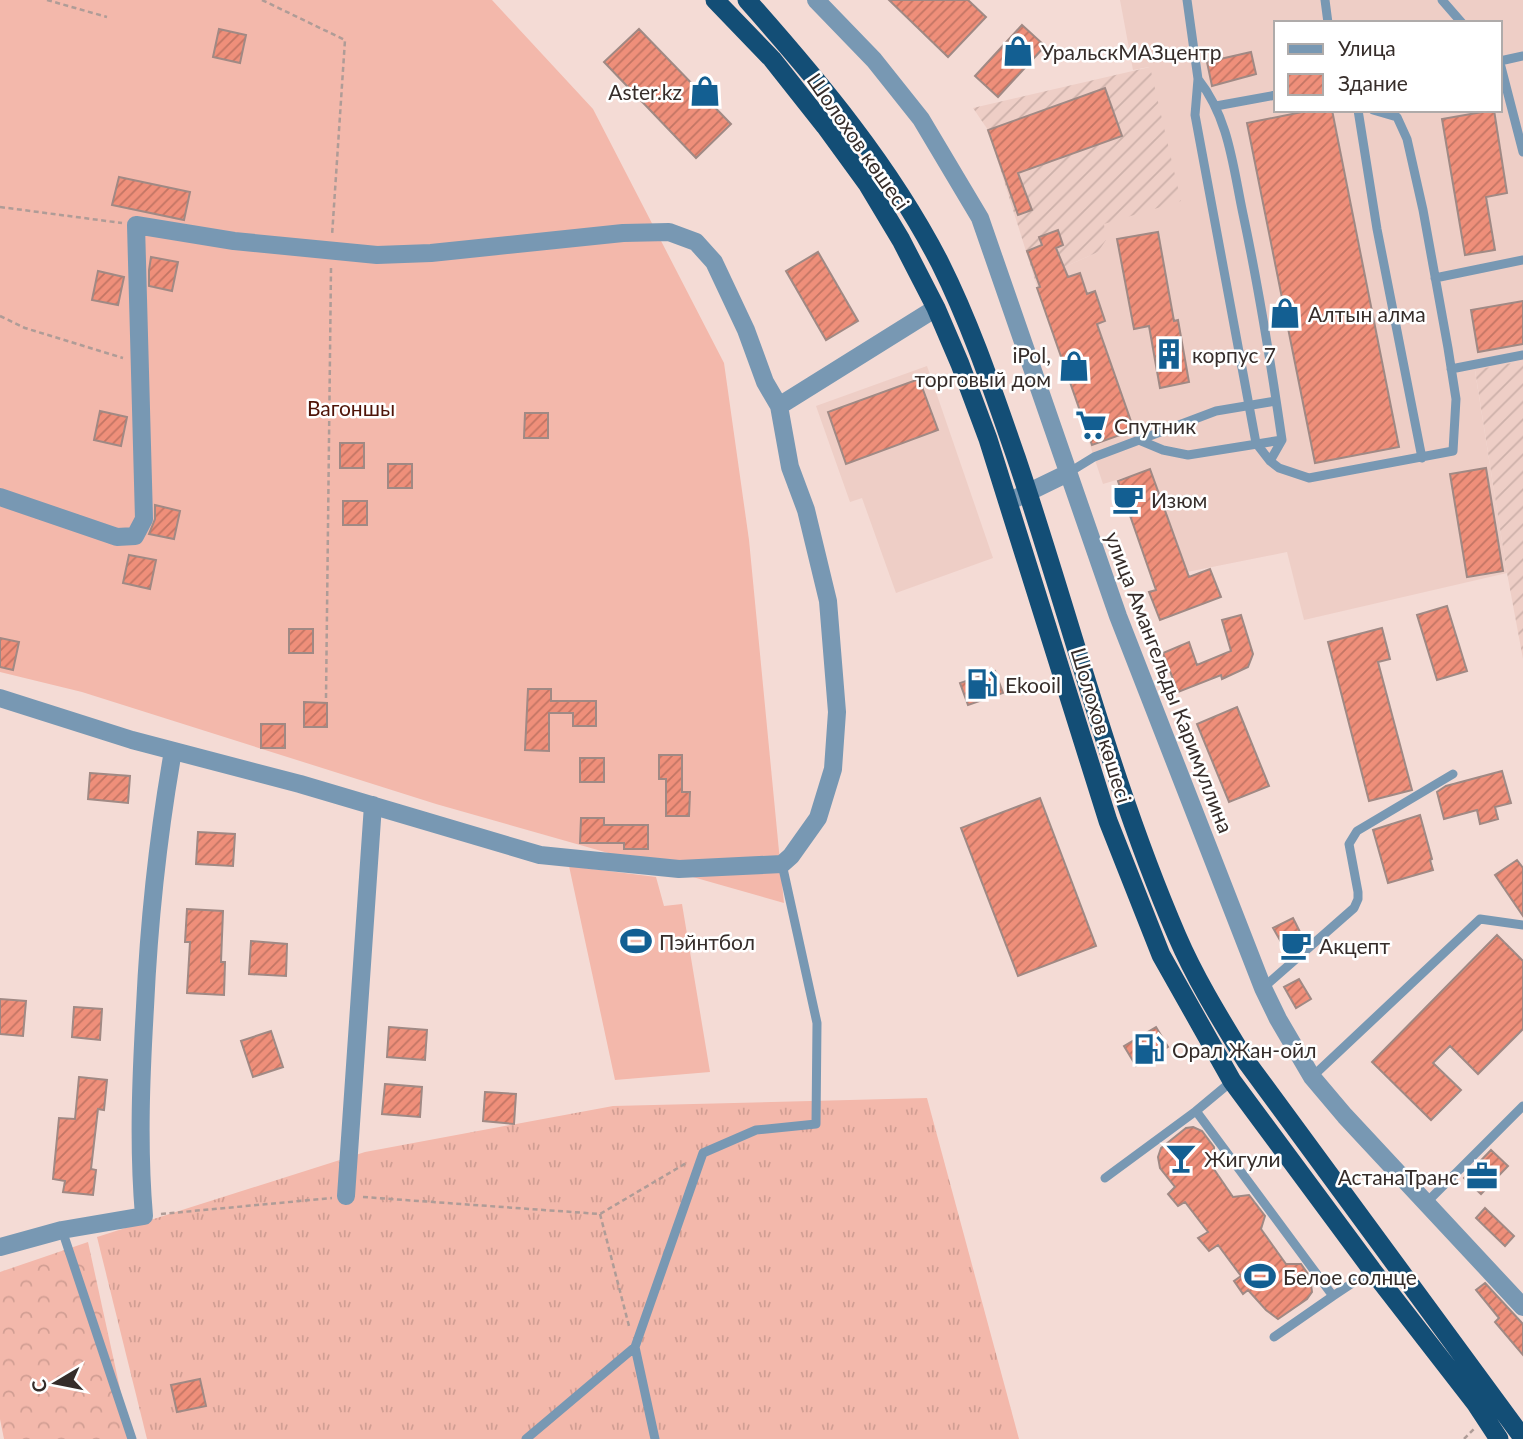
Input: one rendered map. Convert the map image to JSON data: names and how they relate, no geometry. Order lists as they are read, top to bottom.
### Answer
{
  "streets": {
    "highway": ["Шолохов көшесі"],
    "street": ["улица Амангельды Каримуллина"]
  },
  "parks": ["Вагоншы"],
  "places": {
    "shop": [
      "УральскМАЗцентр",
      "Aster.kz",
      "Алтын алма",
      "iPol, торговый дом"
    ],
    "building": ["корпус 7"],
    "supermarket": ["Спутник"],
    "cafe": ["Изюм", "Акцепт"],
    "fuel station": ["Ekooil", "Орал Жан-ойл"],
    "sports": ["Пэйнтбол", "Белое солнце"],
    "bar": ["Жигули"],
    "office": ["АстанаТранс"]
  },
  "legend": ["Улица", "Здание"],
  "north": "left"
}
